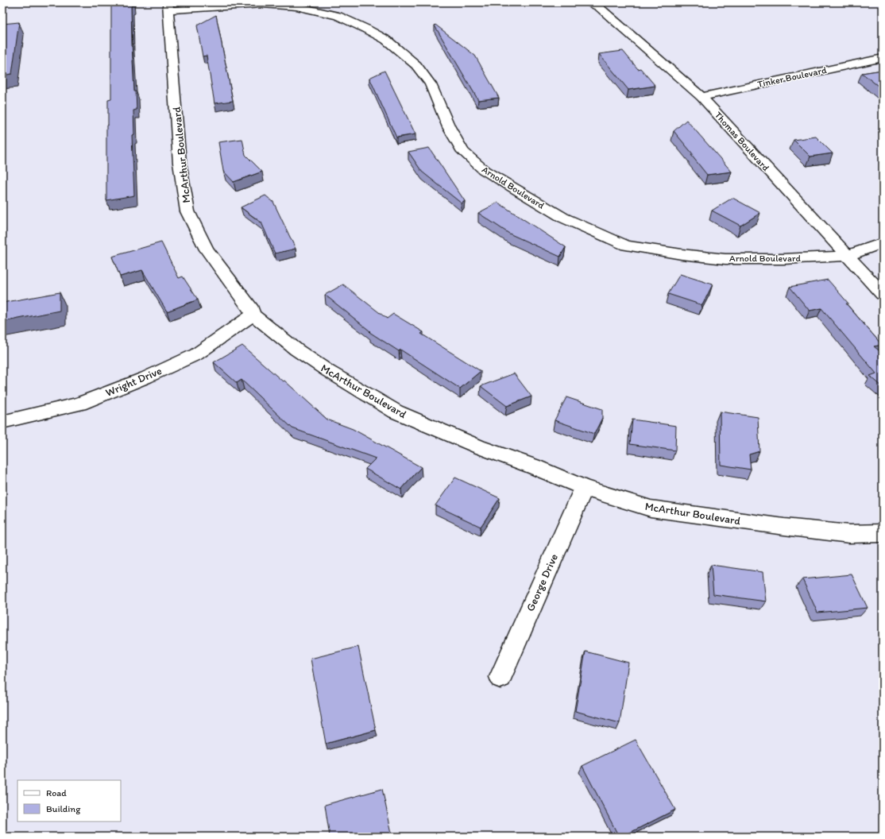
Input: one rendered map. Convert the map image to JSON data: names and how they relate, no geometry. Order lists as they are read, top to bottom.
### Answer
{
  "streets": {
    "street": [
      "Tinker Boulevard",
      "Thomas Boulevard",
      "McArthur Boulevard",
      "Arnold Boulevard",
      "Wright Drive",
      "George Drive"
    ]
  },
  "crossings": [
    ["Tinker Boulevard", "Thomas Boulevard"],
    ["Thomas Boulevard", "Arnold Boulevard"],
    ["McArthur Boulevard", "Arnold Boulevard"],
    ["McArthur Boulevard", "Wright Drive"],
    ["McArthur Boulevard", "George Drive"]
  ],
  "legend": ["Road", "Building"]
}
